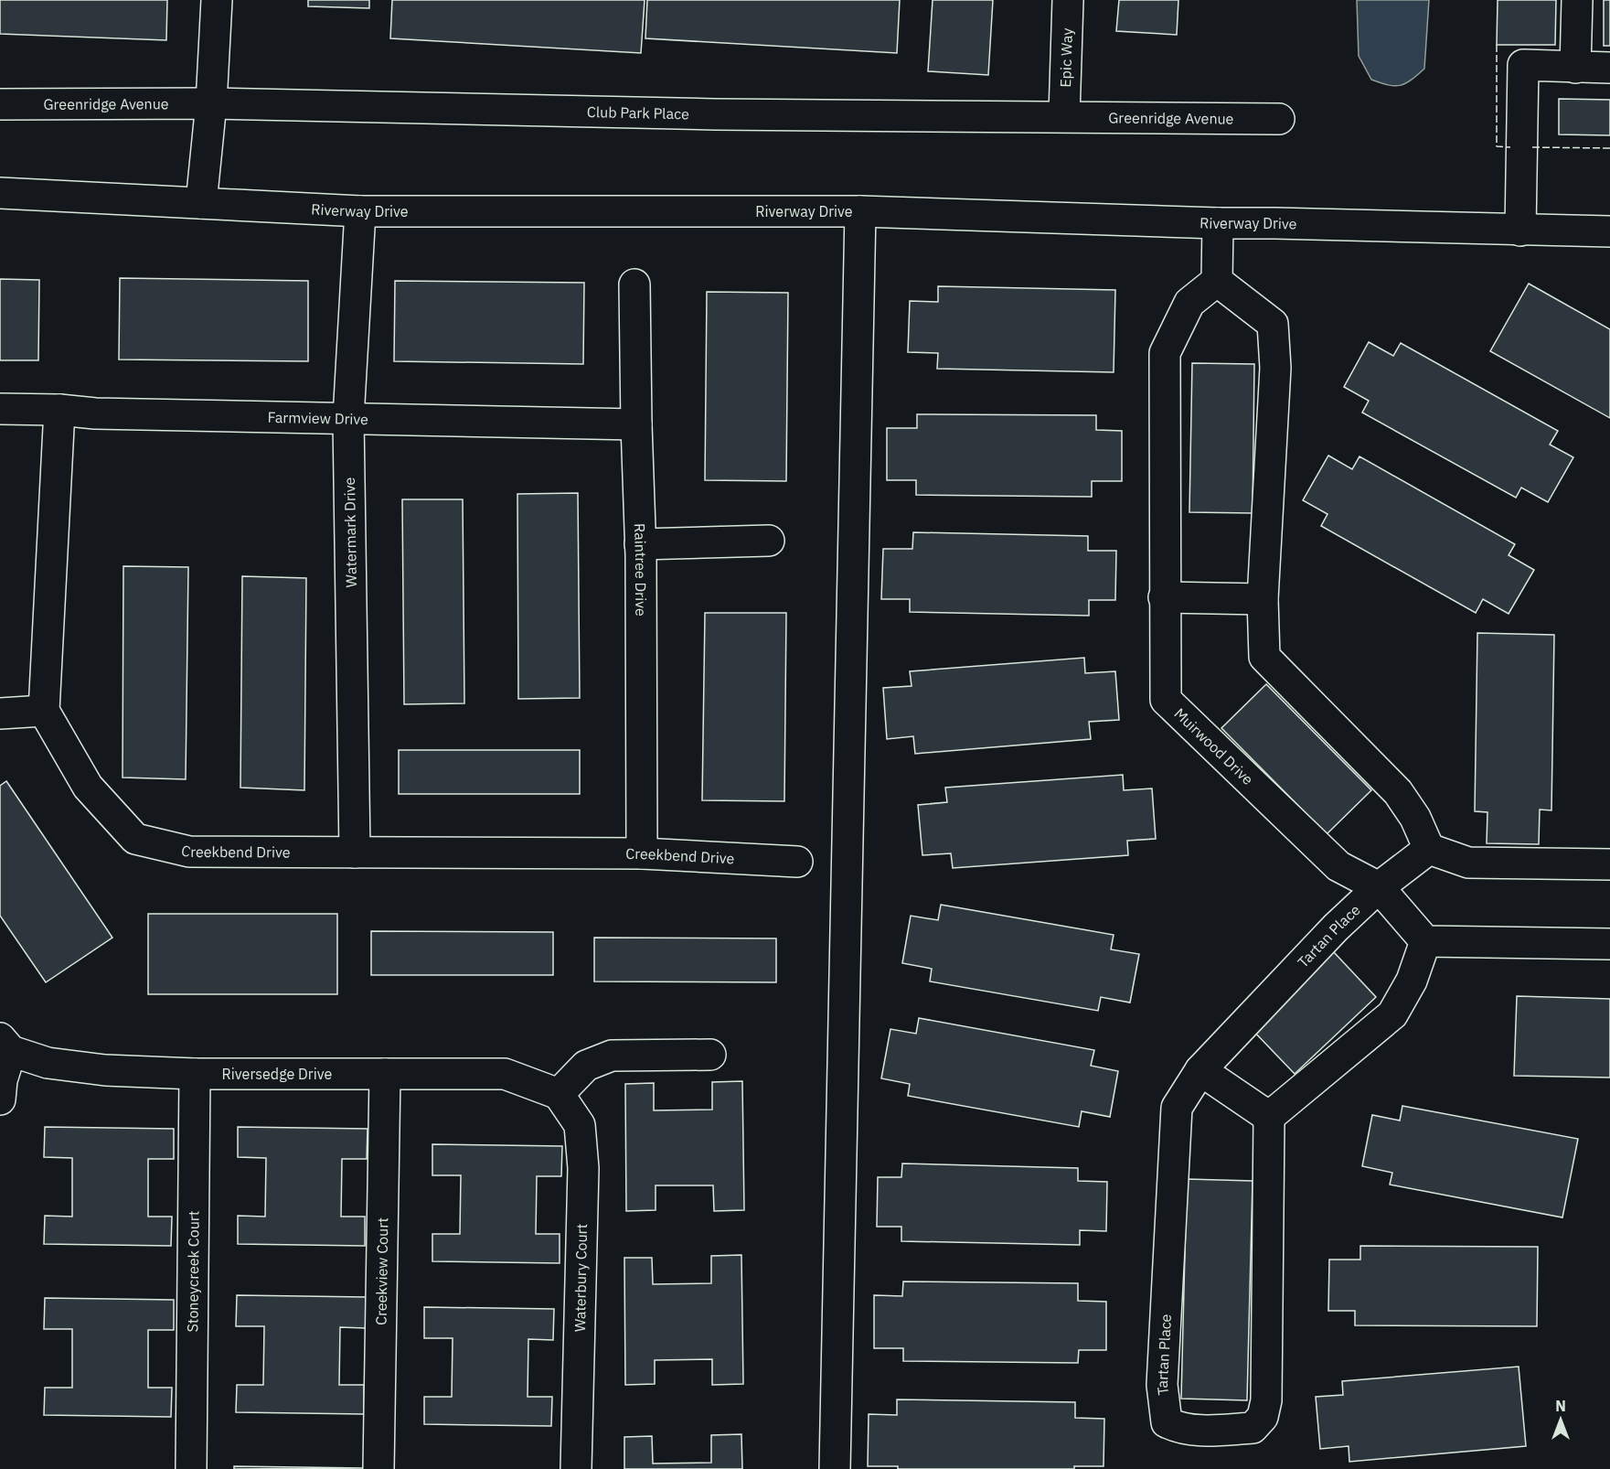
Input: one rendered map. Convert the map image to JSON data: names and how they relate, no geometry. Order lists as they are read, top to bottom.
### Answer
{
  "streets": {
    "street": [
      "Epic Way",
      "Greenridge Avenue",
      "Club Park Place",
      "Riverway Drive",
      "Farmview Drive",
      "Watermark Drive",
      "Raintree Drive",
      "Muirwood Drive",
      "Creekbend Drive",
      "Tartan Place",
      "Riversedge Drive",
      "Stoneycreek Court",
      "Creekview Court",
      "Waterbury Court"
    ]
  },
  "crossings": [
    ["Epic Way", "Greenridge Avenue"],
    ["Epic Way", "Club Park Place"],
    ["Greenridge Avenue", "Club Park Place"],
    ["Riverway Drive", "Watermark Drive"],
    ["Farmview Drive", "Watermark Drive"],
    ["Farmview Drive", "Raintree Drive"],
    ["Watermark Drive", "Creekbend Drive"],
    ["Raintree Drive", "Creekbend Drive"],
    ["Muirwood Drive", "Tartan Place"],
    ["Riversedge Drive", "Stoneycreek Court"],
    ["Riversedge Drive", "Creekview Court"],
    ["Riversedge Drive", "Waterbury Court"]
  ],
  "north": "top"
}
